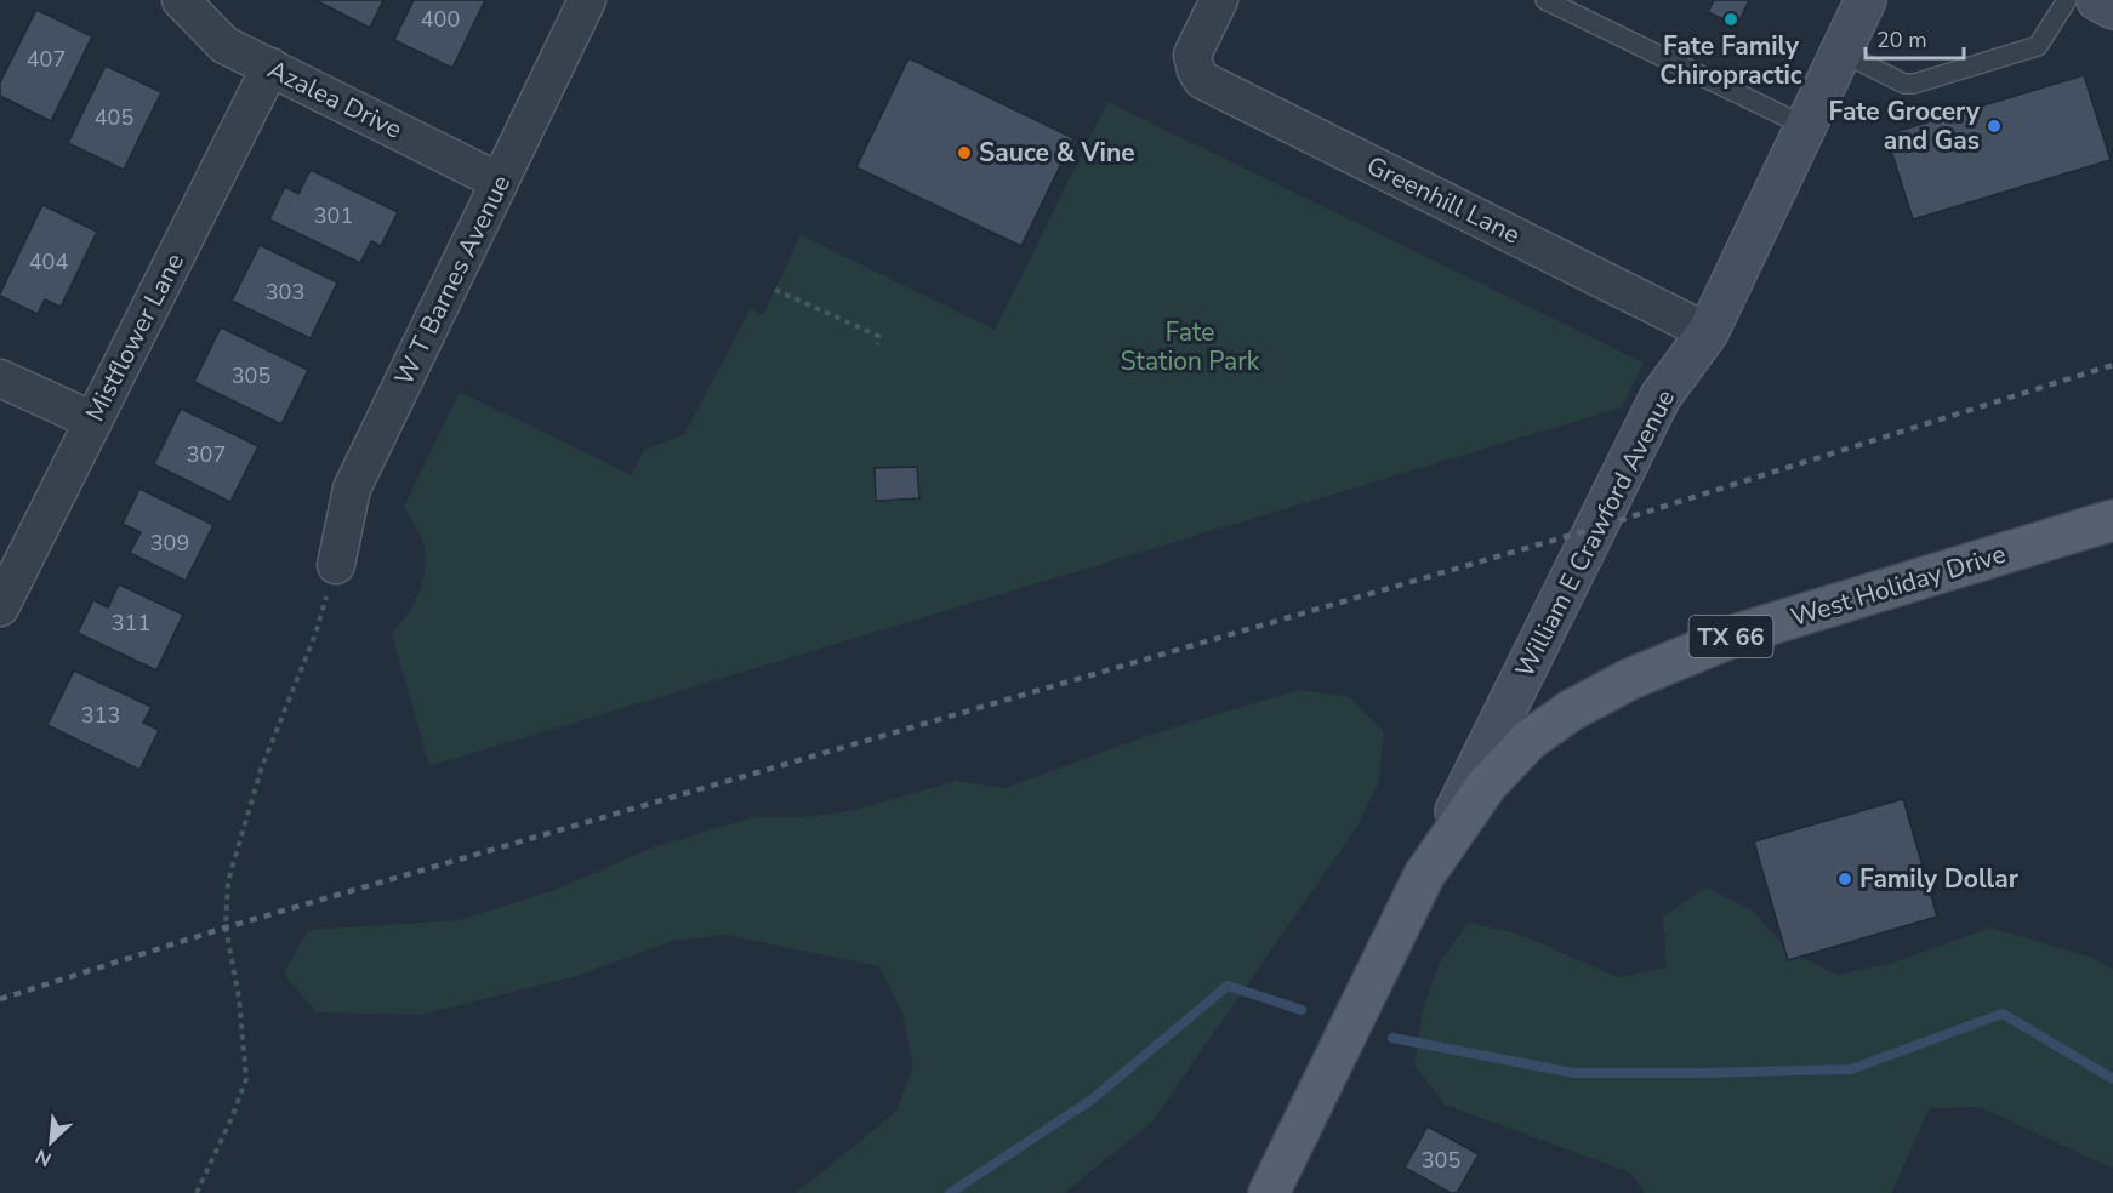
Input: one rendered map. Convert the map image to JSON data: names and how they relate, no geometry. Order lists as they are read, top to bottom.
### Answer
{
  "streets": {
    "main road": ["William E Crawford Avenue", "West Holiday Drive", "TX 66"],
    "street": [
      "Azalea Drive",
      "Greenhill Lane",
      "W T Barnes Avenue",
      "Mistflower Lane"
    ]
  },
  "crossings": [
    ["Azalea Drive", "W T Barnes Avenue"],
    ["Azalea Drive", "Mistflower Lane"],
    ["Greenhill Lane", "William E Crawford Avenue"],
    ["William E Crawford Avenue", "West Holiday Drive"],
    ["William E Crawford Avenue", "TX 66"],
    ["West Holiday Drive", "TX 66"]
  ],
  "parks": ["Fate Station Park"],
  "places": [
    "Fate Family Chiropractic",
    "Fate Grocery and Gas",
    "Sauce & Vine",
    "Family Dollar"
  ],
  "house_numbers": [
    "400",
    "407",
    "405",
    "301",
    "404",
    "303",
    "305",
    "307",
    "309",
    "311",
    "313",
    "305"
  ],
  "scale_bar": "20 m",
  "north": "bottom left"
}
